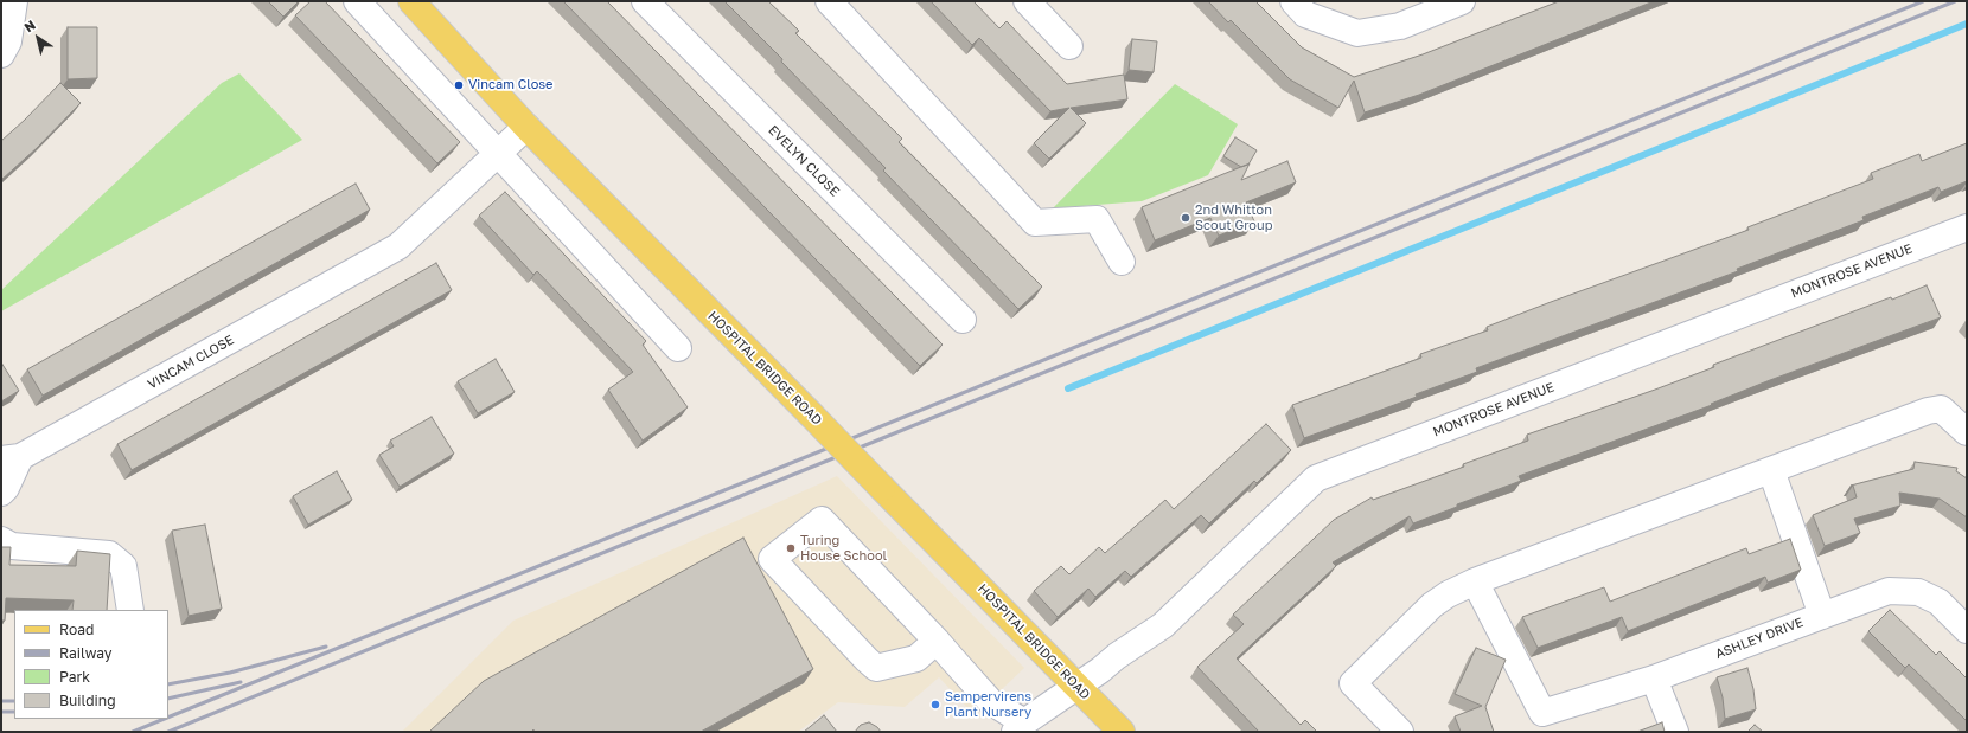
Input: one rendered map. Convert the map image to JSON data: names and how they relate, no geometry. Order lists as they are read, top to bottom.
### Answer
{
  "streets": {
    "main road": ["HOSPITAL BRIDGE ROAD"],
    "street": [
      "EVELYN CLOSE",
      "MONTROSE AVENUE",
      "VINCAM CLOSE",
      "ASHLEY DRIVE"
    ]
  },
  "crossings": [
    ["MONTROSE AVENUE", "HOSPITAL BRIDGE ROAD"],
    ["VINCAM CLOSE", "HOSPITAL BRIDGE ROAD"]
  ],
  "places": [
    "Vincam Close",
    "2nd Whitton Scout Group",
    "Turing House School",
    "Sempervirens Plant Nursery"
  ],
  "legend": [
    "Road",
    "Railway",
    "Park",
    "Building"
  ],
  "north": "top left"
}
